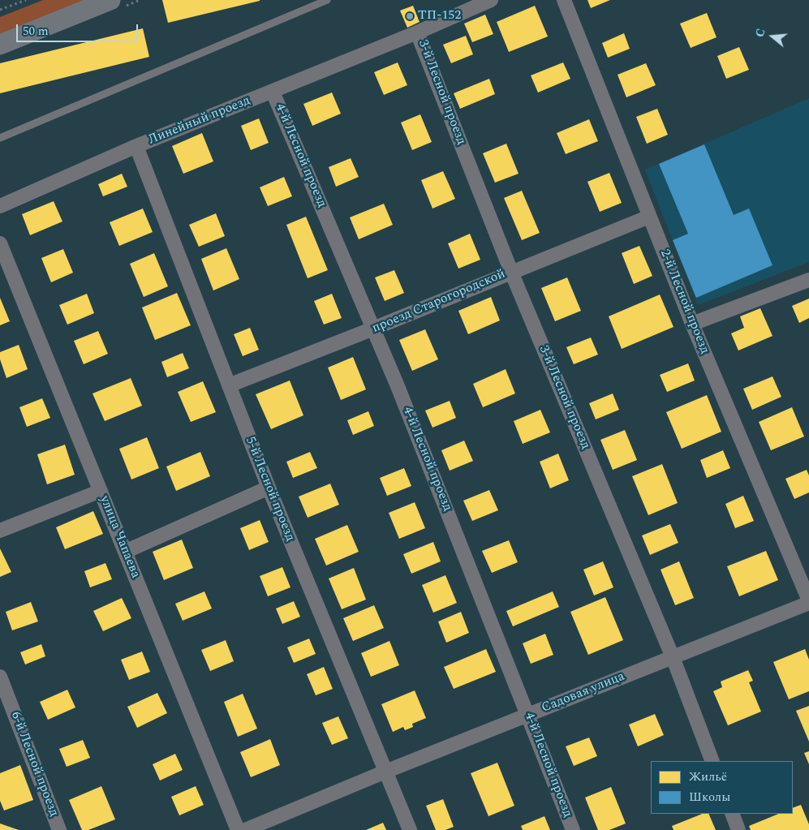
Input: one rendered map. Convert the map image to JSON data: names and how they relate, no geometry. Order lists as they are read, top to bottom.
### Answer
{
  "streets": {
    "street": [
      "3-й Лесной проезд",
      "Линейный проезд",
      "4-й Лесной проезд",
      "проезд Старогородской",
      "2-й Лесной проезд",
      "5-й Лесной проезд",
      "улица Чапаева",
      "Садовая улица",
      "6-й Лесной проезд"
    ]
  },
  "crossings": [
    ["3-й Лесной проезд", "Линейный проезд"],
    ["3-й Лесной проезд", "проезд Старогородской"],
    ["3-й Лесной проезд", "Садовая улица"],
    ["Линейный проезд", "4-й Лесной проезд"],
    ["Линейный проезд", "5-й Лесной проезд"],
    ["4-й Лесной проезд", "проезд Старогородской"],
    ["4-й Лесной проезд", "Садовая улица"],
    ["проезд Старогородской", "2-й Лесной проезд"],
    ["проезд Старогородской", "5-й Лесной проезд"],
    ["2-й Лесной проезд", "Садовая улица"],
    ["5-й Лесной проезд", "Садовая улица"]
  ],
  "places": ["ТП-152"],
  "legend": ["Жильё", "Школы"],
  "scale_bar": "50 m",
  "north": "left"
}
